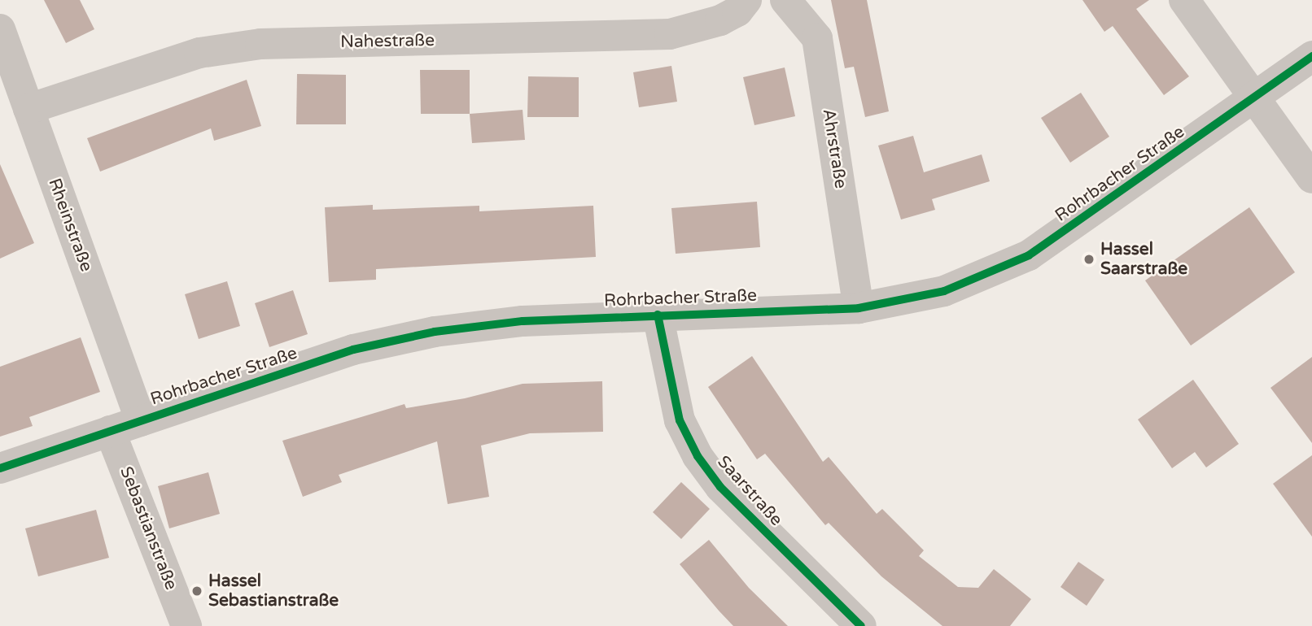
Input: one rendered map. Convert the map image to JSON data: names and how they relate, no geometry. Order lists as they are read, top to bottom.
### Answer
{
  "streets": {
    "street": [
      "Nahestraße",
      "Ahrstraße",
      "Rohrbacher Straße",
      "Rheinstraße",
      "Saarstraße",
      "Sebastianstraße"
    ]
  },
  "crossings": [
    ["Nahestraße", "Rheinstraße"],
    ["Ahrstraße", "Rohrbacher Straße"],
    ["Rohrbacher Straße", "Rheinstraße"],
    ["Rohrbacher Straße", "Saarstraße"],
    ["Rohrbacher Straße", "Sebastianstraße"]
  ],
  "places": ["Hassel Saarstraße", "Hassel Sebastianstraße"]
}
